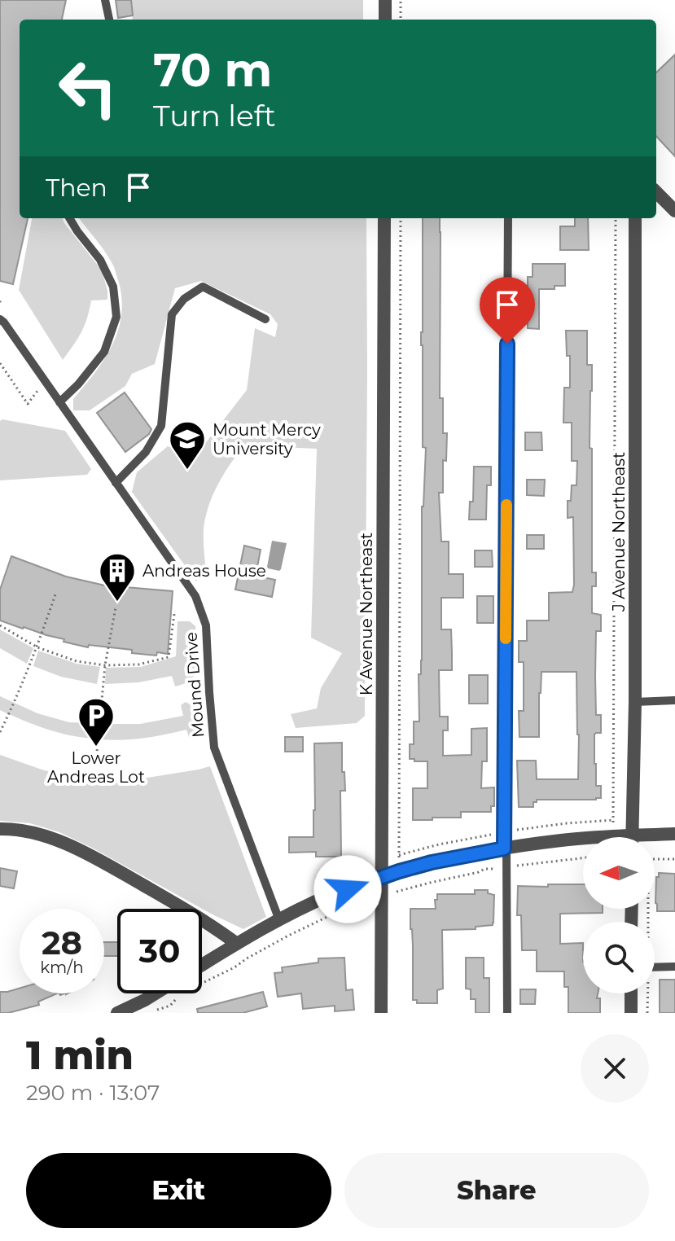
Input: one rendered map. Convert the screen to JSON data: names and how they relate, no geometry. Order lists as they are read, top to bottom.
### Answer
{
  "streets": {
    "street": ["J Avenue Northeast", "K Avenue Northeast"],
    "lane": ["Mound Drive"]
  },
  "places": {
    "school or university": ["Mount Mercy University"],
    "building": ["Andreas House"],
    "parking": ["Lower Andreas Lot"]
  },
  "north": "left",
  "page": {
    "turn": ["70 m", "Turn left"],
    "then": "Then",
    "speed": "28 km/h",
    "limit": "30",
    "heading": ["1 min", "290 m · 13:07"],
    "buttons": ["Exit", "Share"]
  }
}
